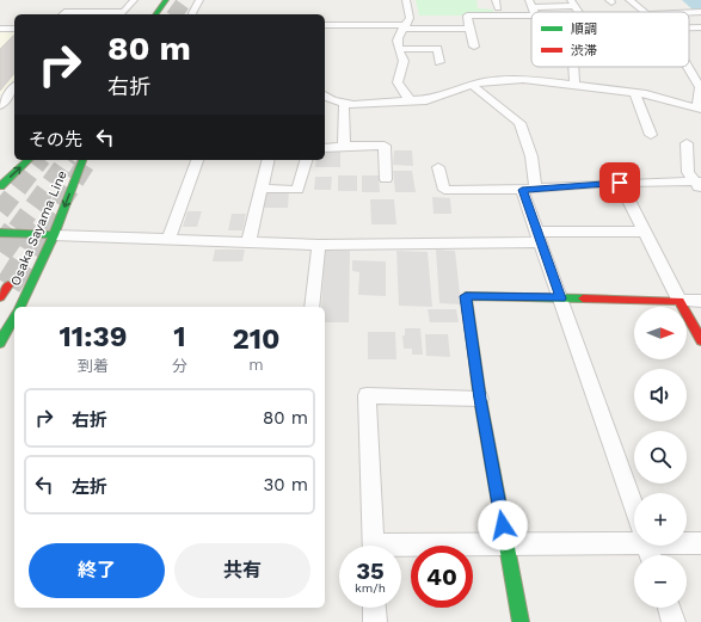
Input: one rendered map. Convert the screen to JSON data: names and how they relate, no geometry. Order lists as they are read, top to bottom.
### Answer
{
  "streets": {
    "main road": ["Osaka Sayama Line"]
  },
  "one_way": ["Osaka Sayama Line"],
  "legend": ["順調", "渋滞"],
  "north": "right",
  "page": {
    "turn": ["80 m", "右折"],
    "then": "その先",
    "map_buttons": ["+", "−"],
    "eta": [
      "11:39",
      "到着",
      "1",
      "分",
      "210",
      "m"
    ],
    "list": [
      {
        "name": "右折",
        "value": "80 m"
      },
      {
        "name": "左折",
        "value": "30 m"
      }
    ],
    "buttons": ["終了", "共有"],
    "speed": "35 km/h",
    "limit": "40"
  }
}
